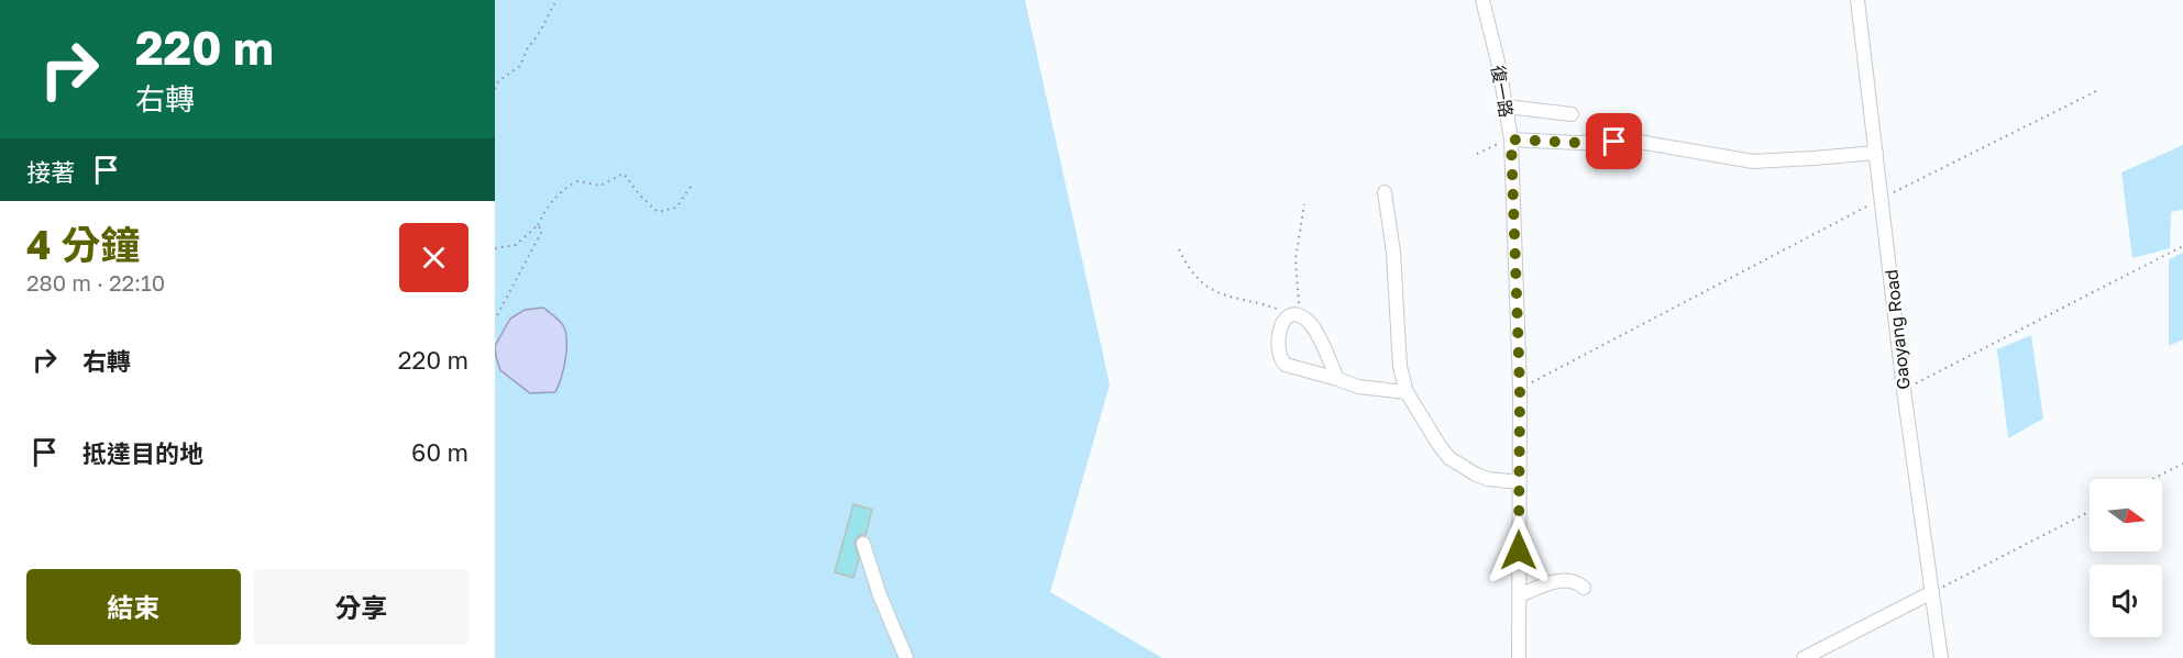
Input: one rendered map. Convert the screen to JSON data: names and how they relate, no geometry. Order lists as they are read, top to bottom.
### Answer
{
  "streets": {
    "street": ["復一路", "Gaoyang Road"]
  },
  "north": "right",
  "page": {
    "turn": ["220 m", "右轉"],
    "then": "接著",
    "heading": ["4 分鐘", "280 m · 22:10"],
    "list": [
      {
        "name": "右轉",
        "value": "220 m"
      },
      {
        "name": "抵達目的地",
        "value": "60 m"
      }
    ],
    "buttons": ["結束", "分享"]
  }
}
